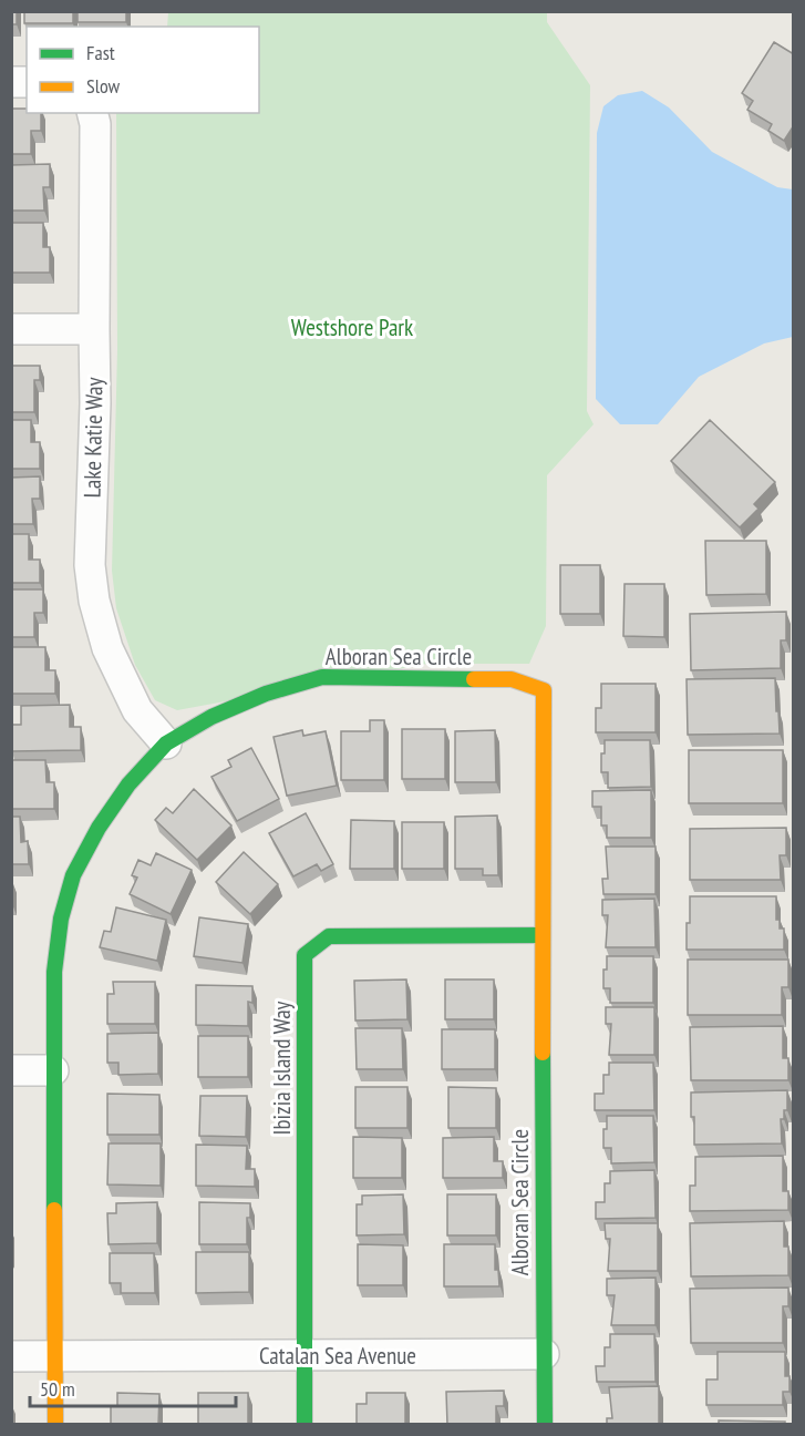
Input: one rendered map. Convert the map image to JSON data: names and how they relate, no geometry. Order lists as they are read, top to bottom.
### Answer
{
  "streets": {
    "street": [
      "Lake Katie Way",
      "Alboran Sea Circle",
      "Ibizia Island Way",
      "Catalan Sea Avenue"
    ]
  },
  "crossings": [
    ["Lake Katie Way", "Alboran Sea Circle"],
    ["Alboran Sea Circle", "Ibizia Island Way"],
    ["Alboran Sea Circle", "Catalan Sea Avenue"],
    ["Ibizia Island Way", "Catalan Sea Avenue"]
  ],
  "parks": ["Westshore Park"],
  "legend": ["Fast", "Slow"],
  "scale_bar": "50 m"
}
